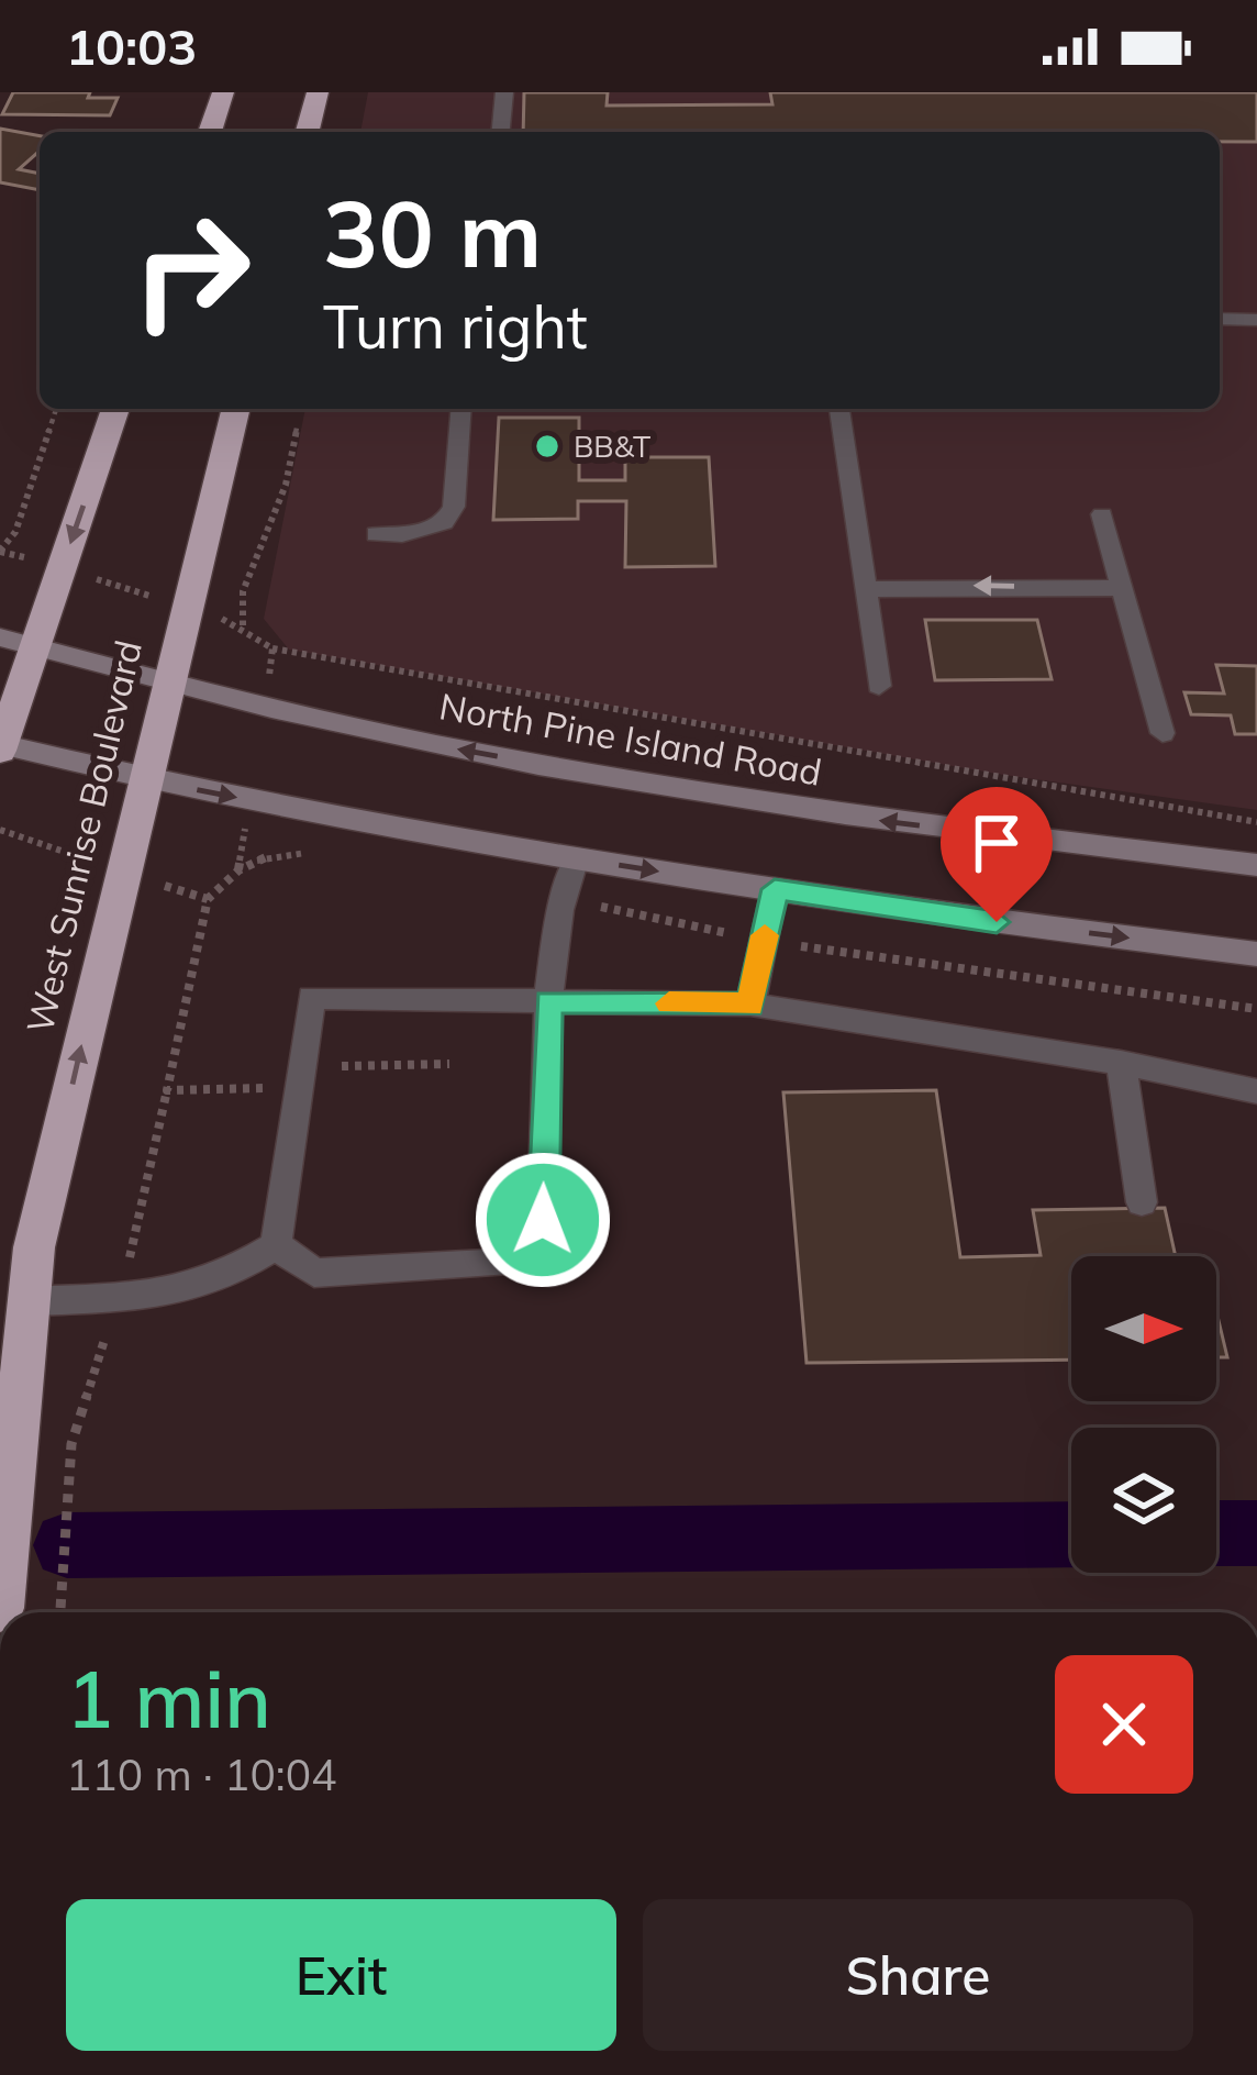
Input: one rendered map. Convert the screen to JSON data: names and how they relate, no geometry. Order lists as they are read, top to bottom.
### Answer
{
  "streets": {
    "highway": ["West Sunrise Boulevard"],
    "main road": ["North Pine Island Road"]
  },
  "crossings": [
    ["North Pine Island Road", "West Sunrise Boulevard"]
  ],
  "one_way": ["West Sunrise Boulevard"],
  "places": ["BB&T"],
  "north": "right",
  "page": {
    "status": "10:03",
    "turn": ["30 m", "Turn right"],
    "heading": ["1 min", "110 m · 10:04"],
    "buttons": ["Exit", "Share"]
  }
}
